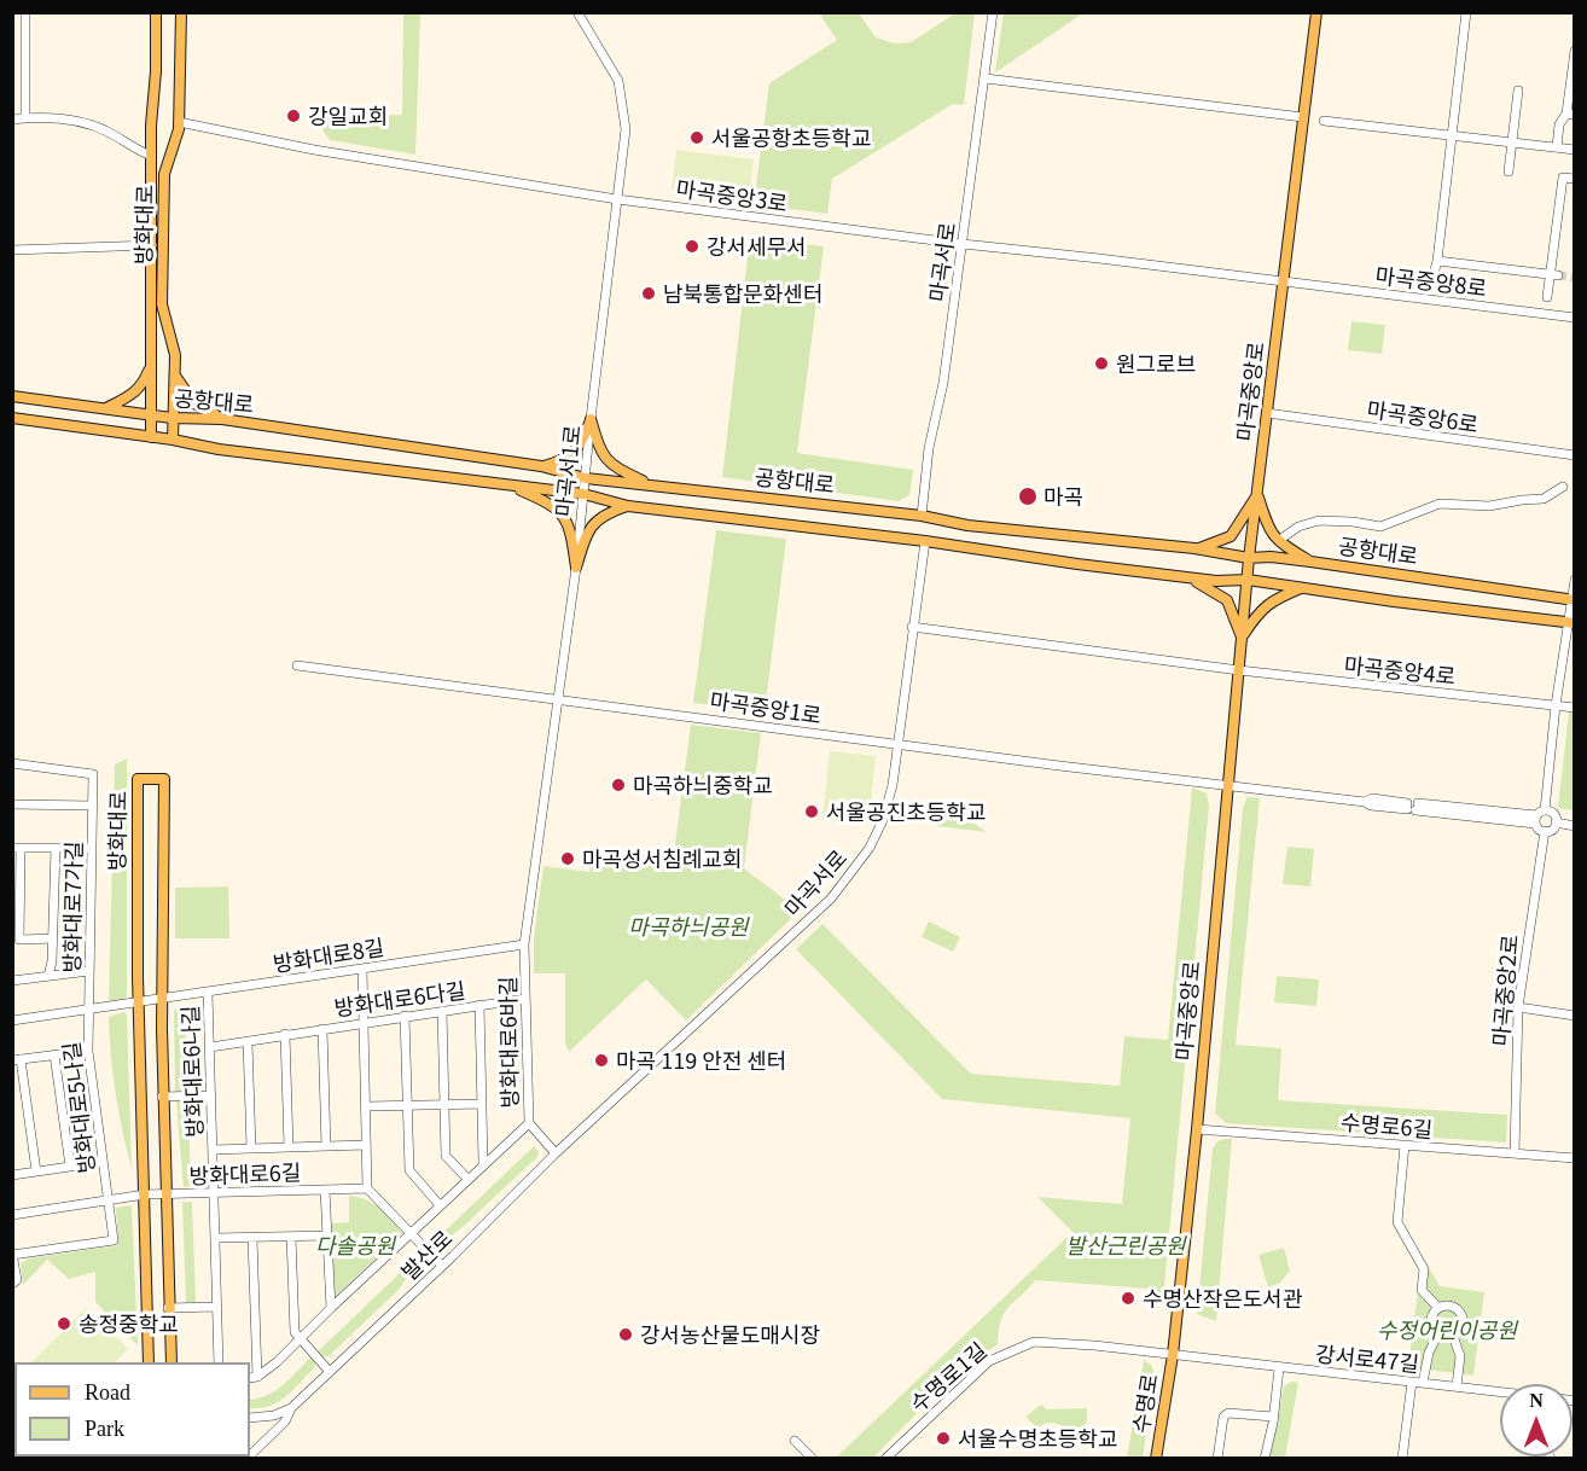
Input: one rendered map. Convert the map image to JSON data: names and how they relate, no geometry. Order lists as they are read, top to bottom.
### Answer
{
  "streets": {
    "main road": [
      "방화대로",
      "마곡중앙로",
      "공항대로",
      "수명로"
    ],
    "street": [
      "마곡중앙3로",
      "마곡서로",
      "마곡중앙8로",
      "마곡중앙6로",
      "마곡서1로",
      "마곡중앙4로",
      "마곡중앙1로",
      "방화대로7가길",
      "방화대로8길",
      "마곡중앙2로",
      "방화대로6다길",
      "방화대로6바길",
      "방화대로6나길",
      "방화대로5나길",
      "수명로6길",
      "방화대로6길",
      "발산로",
      "강서로47길",
      "수명로1길"
    ]
  },
  "crossings": [
    ["마곡중앙3로", "방화대로"],
    ["마곡중앙3로", "마곡서로"],
    ["마곡중앙3로", "마곡중앙8로"],
    ["마곡중앙3로", "마곡중앙로"],
    ["마곡중앙3로", "마곡서1로"],
    ["방화대로", "공항대로"],
    ["방화대로", "방화대로8길"],
    ["방화대로", "방화대로6길"],
    ["마곡서로", "공항대로"],
    ["마곡서로", "마곡중앙1로"],
    ["마곡서로", "발산로"],
    ["마곡중앙8로", "마곡중앙로"],
    ["마곡중앙로", "공항대로"],
    ["마곡중앙로", "마곡중앙6로"],
    ["마곡중앙로", "마곡중앙4로"],
    ["마곡중앙로", "마곡중앙1로"],
    ["마곡중앙로", "수명로6길"],
    ["마곡중앙로", "강서로47길"],
    ["마곡중앙로", "수명로1길"],
    ["마곡중앙로", "수명로"],
    ["공항대로", "마곡서1로"],
    ["마곡서1로", "마곡중앙1로"],
    ["마곡서1로", "방화대로8길"],
    ["마곡서1로", "방화대로6바길"],
    ["방화대로7가길", "방화대로8길"],
    ["방화대로7가길", "방화대로5나길"],
    ["방화대로8길", "방화대로6바길"],
    ["방화대로8길", "방화대로6나길"],
    ["방화대로8길", "방화대로5나길"],
    ["마곡중앙2로", "수명로6길"],
    ["방화대로6다길", "방화대로6바길"],
    ["방화대로6다길", "방화대로6나길"],
    ["방화대로6바길", "방화대로6길"],
    ["방화대로6나길", "방화대로6길"],
    ["방화대로5나길", "방화대로6길"],
    ["강서로47길", "수명로1길"],
    ["강서로47길", "수명로"],
    ["수명로1길", "수명로"]
  ],
  "parks": [
    "마곡하늬공원",
    "다솔공원",
    "발산근린공원",
    "수정어린이공원"
  ],
  "places": [
    "강일교회",
    "서울공항초등학교",
    "강서세무서",
    "남북통합문화센터",
    "원그로브",
    "마곡",
    "마곡하늬중학교",
    "서울공진초등학교",
    "마곡성서침례교회",
    "마곡 119 안전 센터",
    "수명산작은도서관",
    "송정중학교",
    "강서농산물도매시장",
    "서울수명초등학교"
  ],
  "legend": ["Road", "Park"],
  "north": "top"
}
